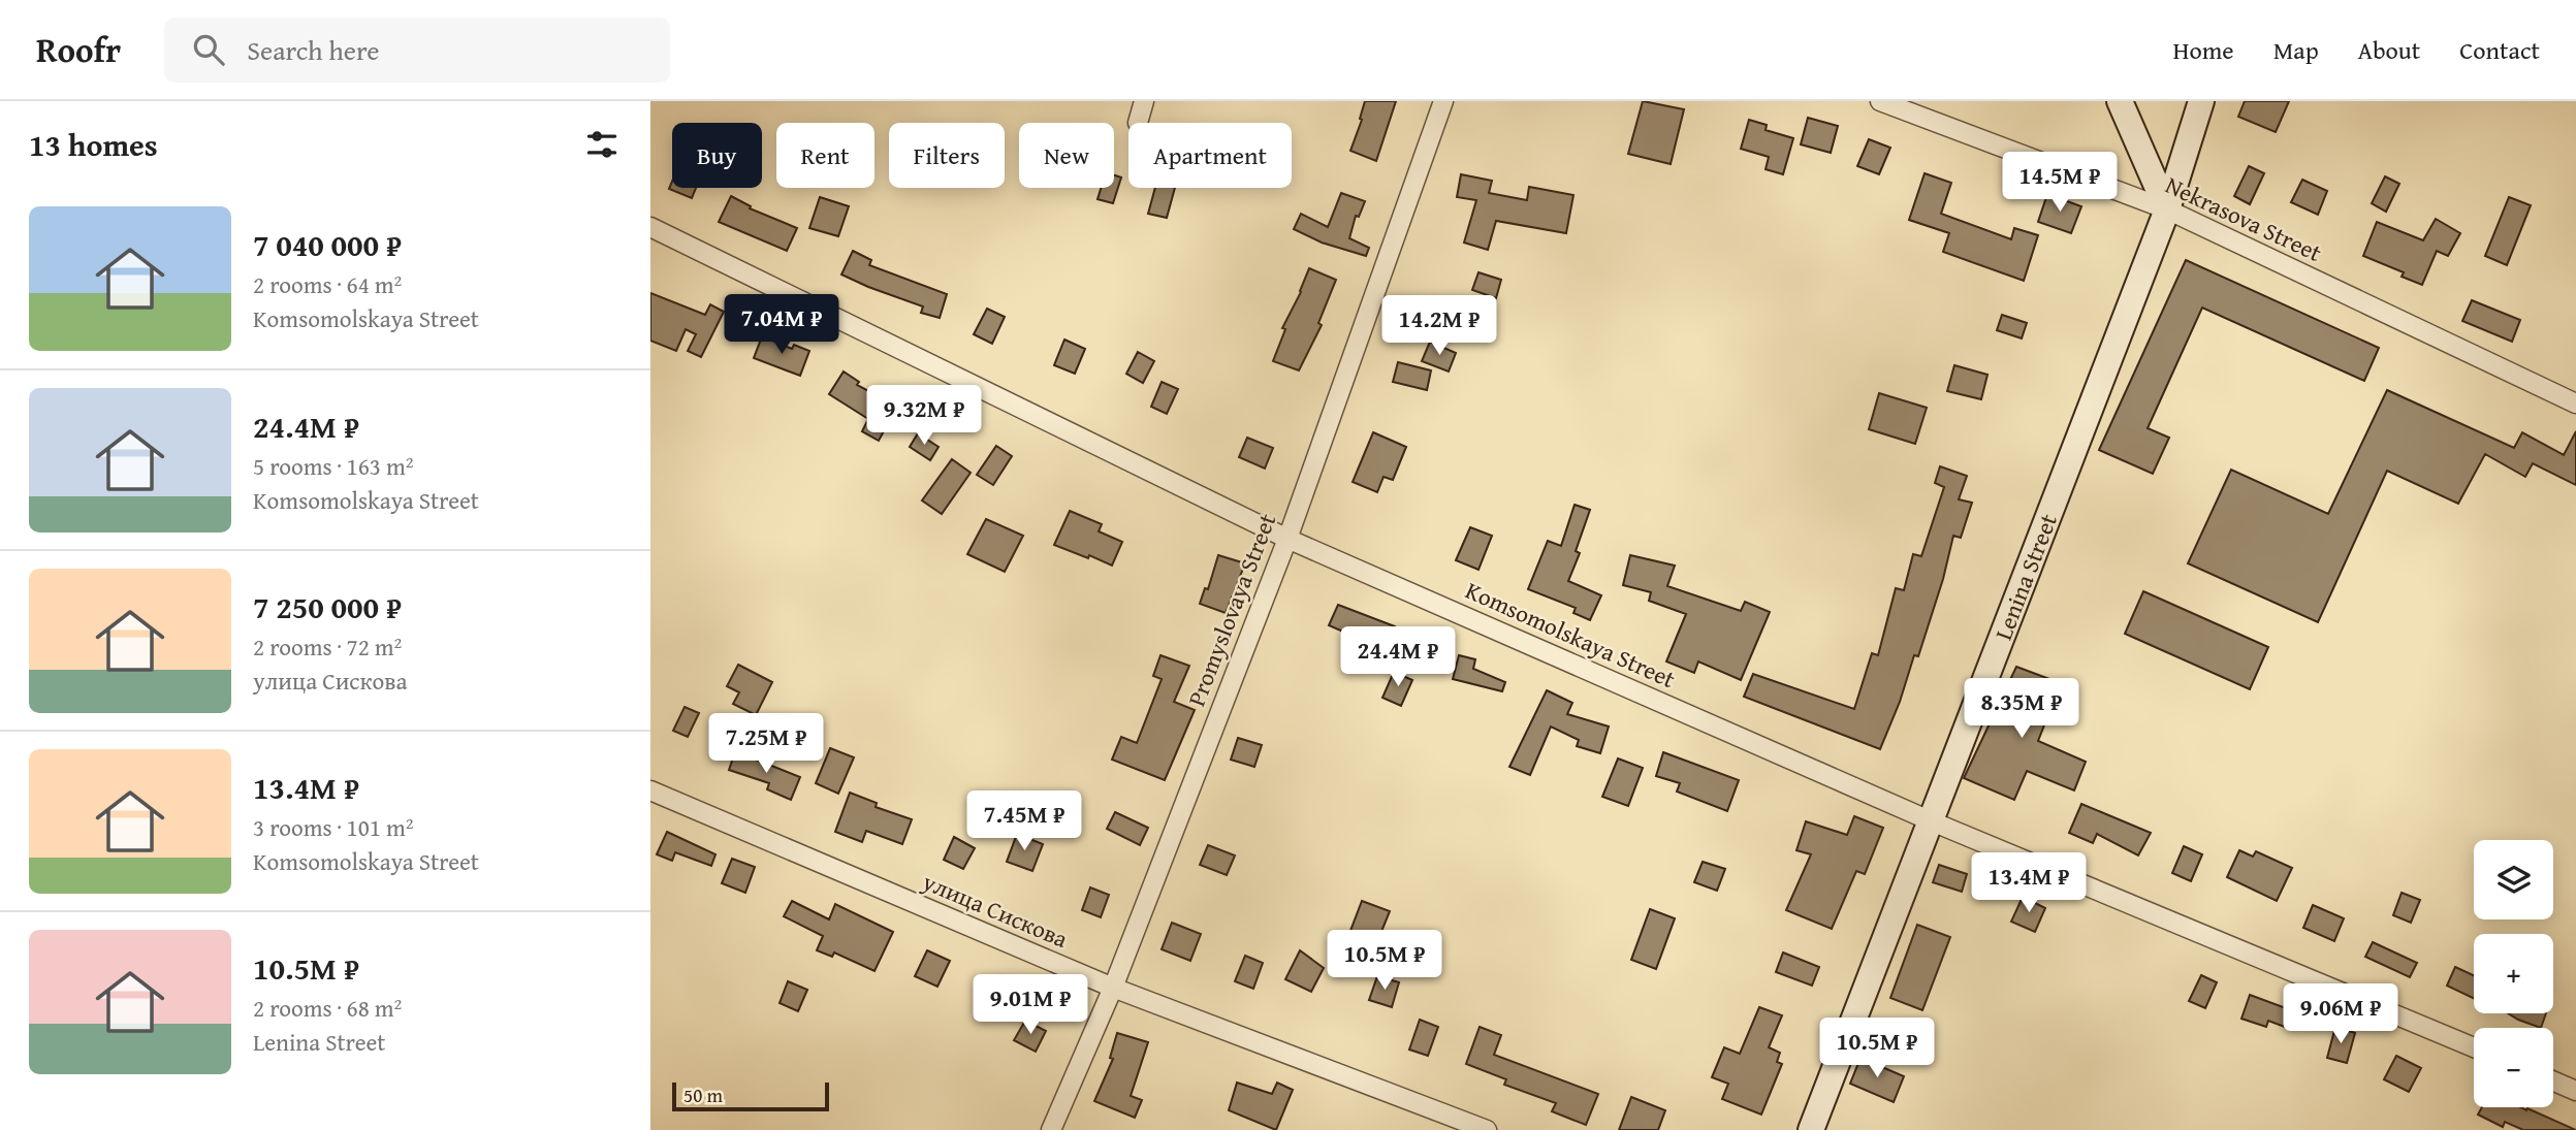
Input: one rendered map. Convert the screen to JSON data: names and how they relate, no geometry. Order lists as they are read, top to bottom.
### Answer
{
  "streets": {
    "street": [
      "Nekrasova Street",
      "Lenina Street",
      "Promyslovaya Street",
      "Komsomolskaya Street",
      "улица Сискова"
    ]
  },
  "crossings": [
    ["Nekrasova Street", "Lenina Street"],
    ["Lenina Street", "Komsomolskaya Street"],
    ["Promyslovaya Street", "Komsomolskaya Street"],
    ["Promyslovaya Street", "улица Сискова"]
  ],
  "scale_bar": "50 m",
  "page": {
    "header": "Roofr",
    "search": "Search here",
    "nav": [
      "Home",
      "Map",
      "About",
      "Contact"
    ],
    "heading": "13 homes",
    "chip": [
      "Buy",
      "Rent",
      "Filters",
      "New",
      "Apartment"
    ],
    "price": [
      "14.5M ₽",
      "7.04M ₽",
      "14.2M ₽",
      "9.32M ₽",
      "24.4M ₽",
      "8.35M ₽",
      "7.25M ₽",
      "7.45M ₽",
      "13.4M ₽",
      "10.5M ₽",
      "9.01M ₽",
      "9.06M ₽",
      "10.5M ₽"
    ],
    "list": [
      {
        "name": "7 040 000 ₽",
        "note": "2 rooms · 64 m² · Komsomolskaya Street"
      },
      {
        "name": "24.4M ₽",
        "note": "5 rooms · 163 m² · Komsomolskaya Street"
      },
      {
        "name": "7 250 000 ₽",
        "note": "2 rooms · 72 m² · улица Сискова"
      },
      {
        "name": "13.4M ₽",
        "note": "3 rooms · 101 m² · Komsomolskaya Street"
      },
      {
        "name": "10.5M ₽",
        "note": "2 rooms · 68 m² · Lenina Street"
      }
    ],
    "map_buttons": ["+", "−"],
    "scale": "50 m"
  }
}
